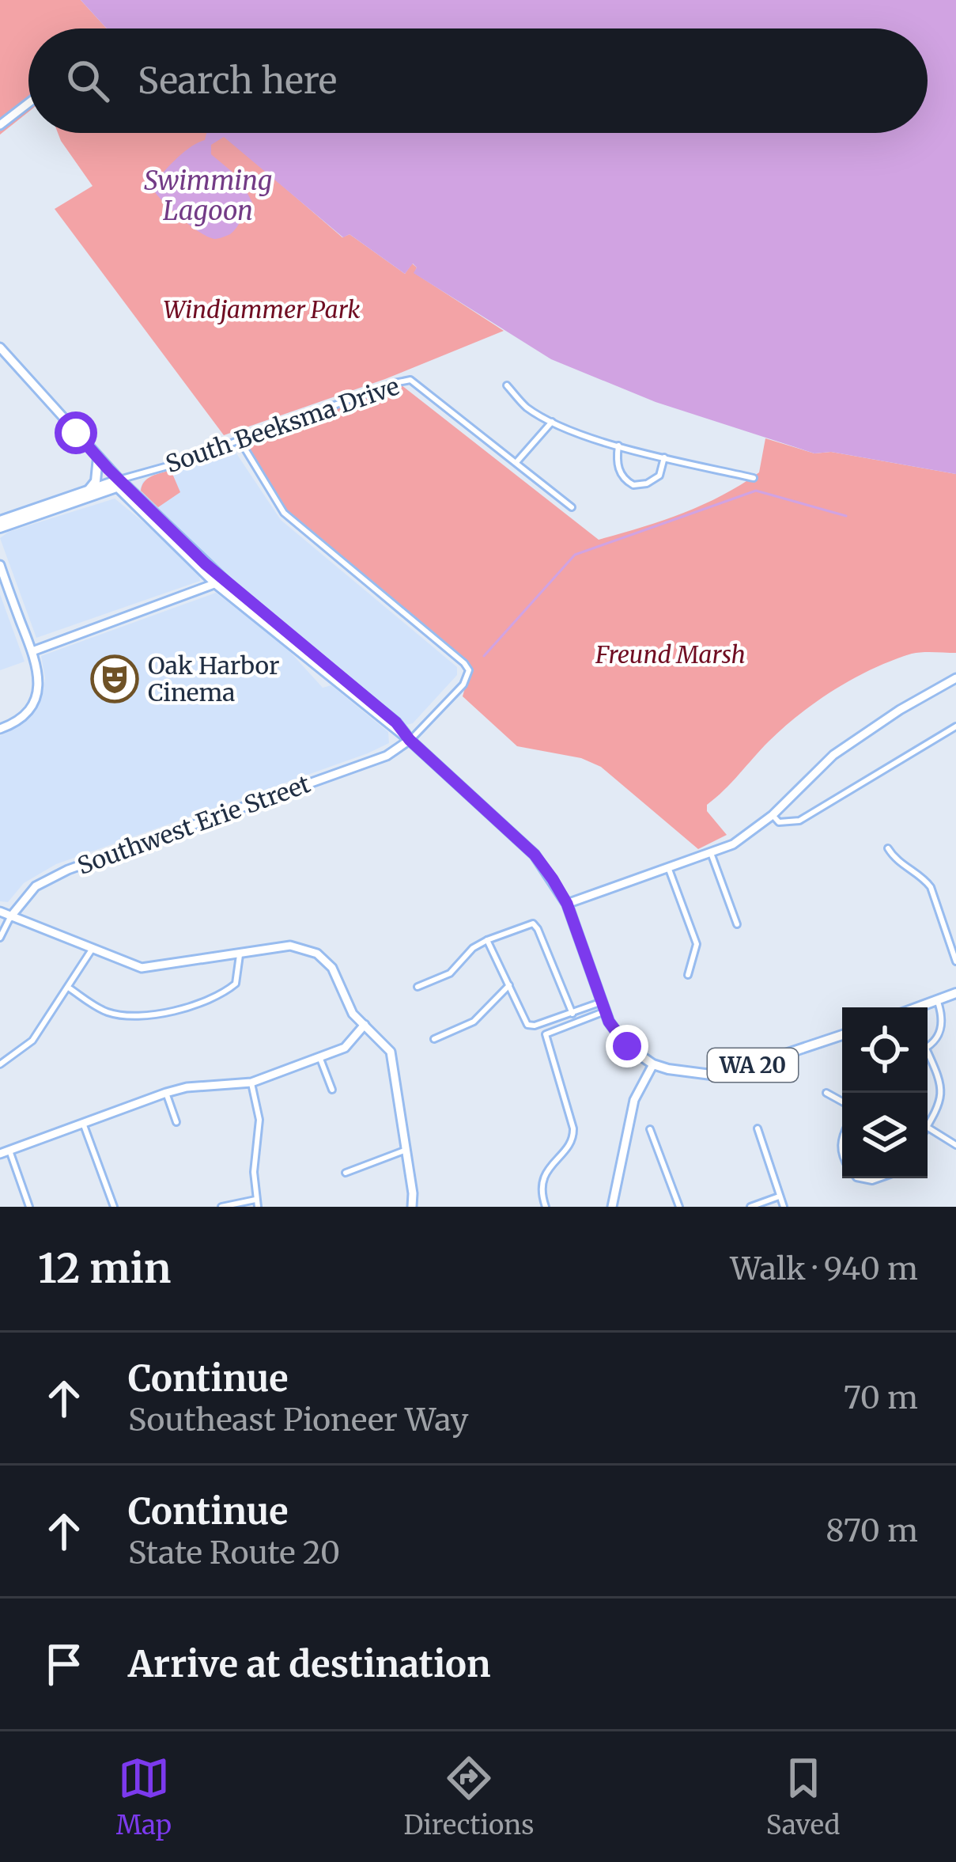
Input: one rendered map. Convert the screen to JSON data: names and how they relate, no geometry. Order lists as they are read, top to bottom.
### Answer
{
  "streets": {
    "main road": ["WA 20"],
    "street": ["South Beeksma Drive", "Southwest Erie Street"]
  },
  "water": ["Swimming Lagoon"],
  "parks": ["Windjammer Park", "Freund Marsh"],
  "places": {
    "theatre": ["Oak Harbor Cinema"]
  },
  "page": {
    "search": "Search here",
    "heading": ["12 min", "Walk · 940 m"],
    "list": [
      ["Continue", "Southeast Pioneer Way", "70 m"],
      ["Continue", "State Route 20", "870 m"],
      "Arrive at destination"
    ],
    "nav": ["Map", "Directions", "Saved"]
  }
}
